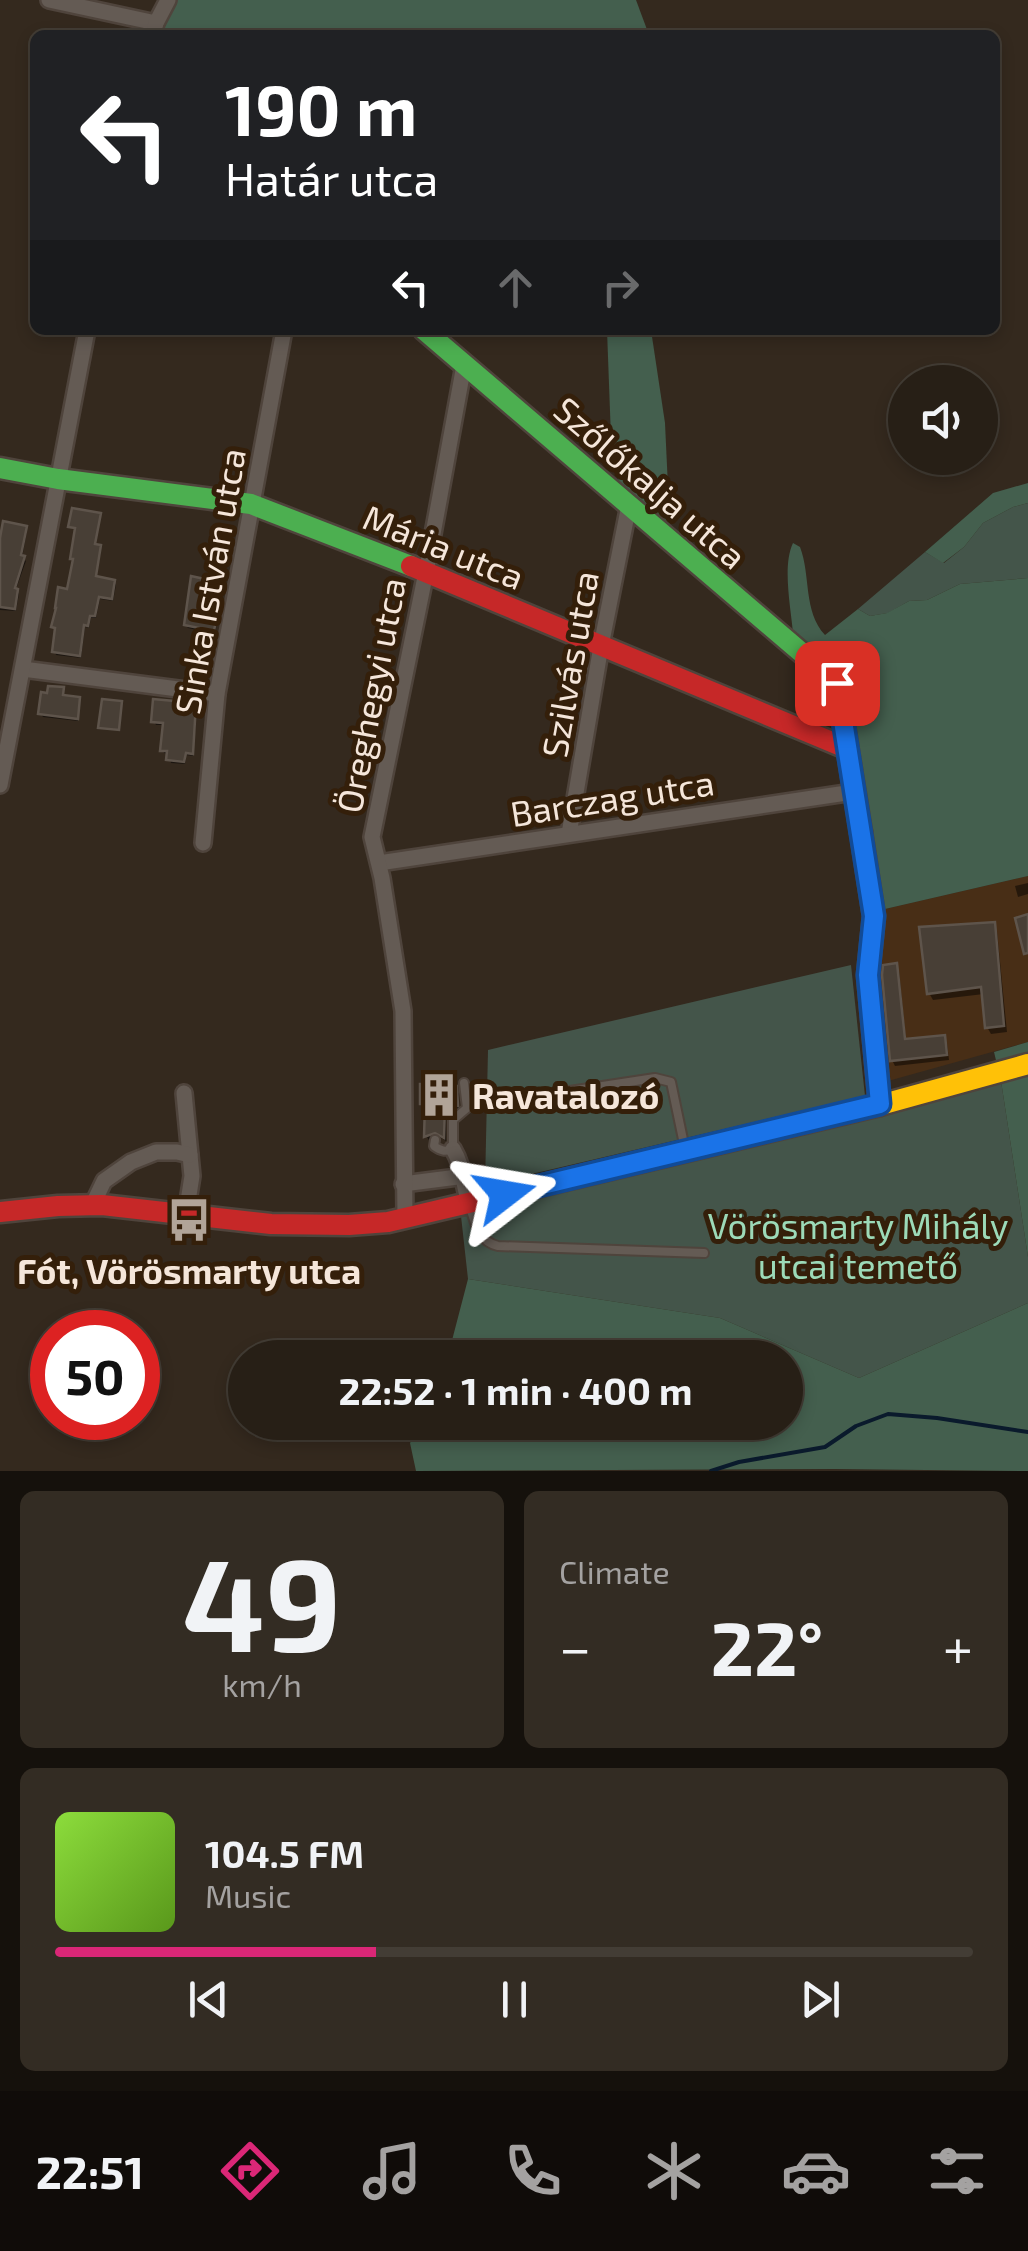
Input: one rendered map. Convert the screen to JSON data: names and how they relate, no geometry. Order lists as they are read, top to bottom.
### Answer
{
  "streets": {
    "street": [
      "Szőlőkalja utca",
      "Mária utca",
      "Sinka István utca",
      "Szilvás utca",
      "Öreghegyi utca",
      "Barczag utca"
    ]
  },
  "crossings": [
    ["Szőlőkalja utca", "Mária utca"],
    ["Szőlőkalja utca", "Szilvás utca"],
    ["Szőlőkalja utca", "Öreghegyi utca"],
    ["Mária utca", "Sinka István utca"],
    ["Mária utca", "Szilvás utca"],
    ["Mária utca", "Öreghegyi utca"],
    ["Szilvás utca", "Barczag utca"],
    ["Öreghegyi utca", "Barczag utca"]
  ],
  "parks": ["Vörösmarty Mihály utcai temető"],
  "places": {
    "building": ["Ravatalozó"],
    "bus stop": ["Fót, Vörösmarty utca"]
  },
  "page": {
    "turn": ["190 m", "Határ utca"],
    "limit": "50",
    "trip": "22:52 · 1 min · 400 m",
    "tile": [
      ["49", "km/h"],
      "Climate"
    ],
    "heat": ["−", "22°", "+"],
    "song": ["104.5 FM", "Music"],
    "tabs": "22:51"
  }
}
